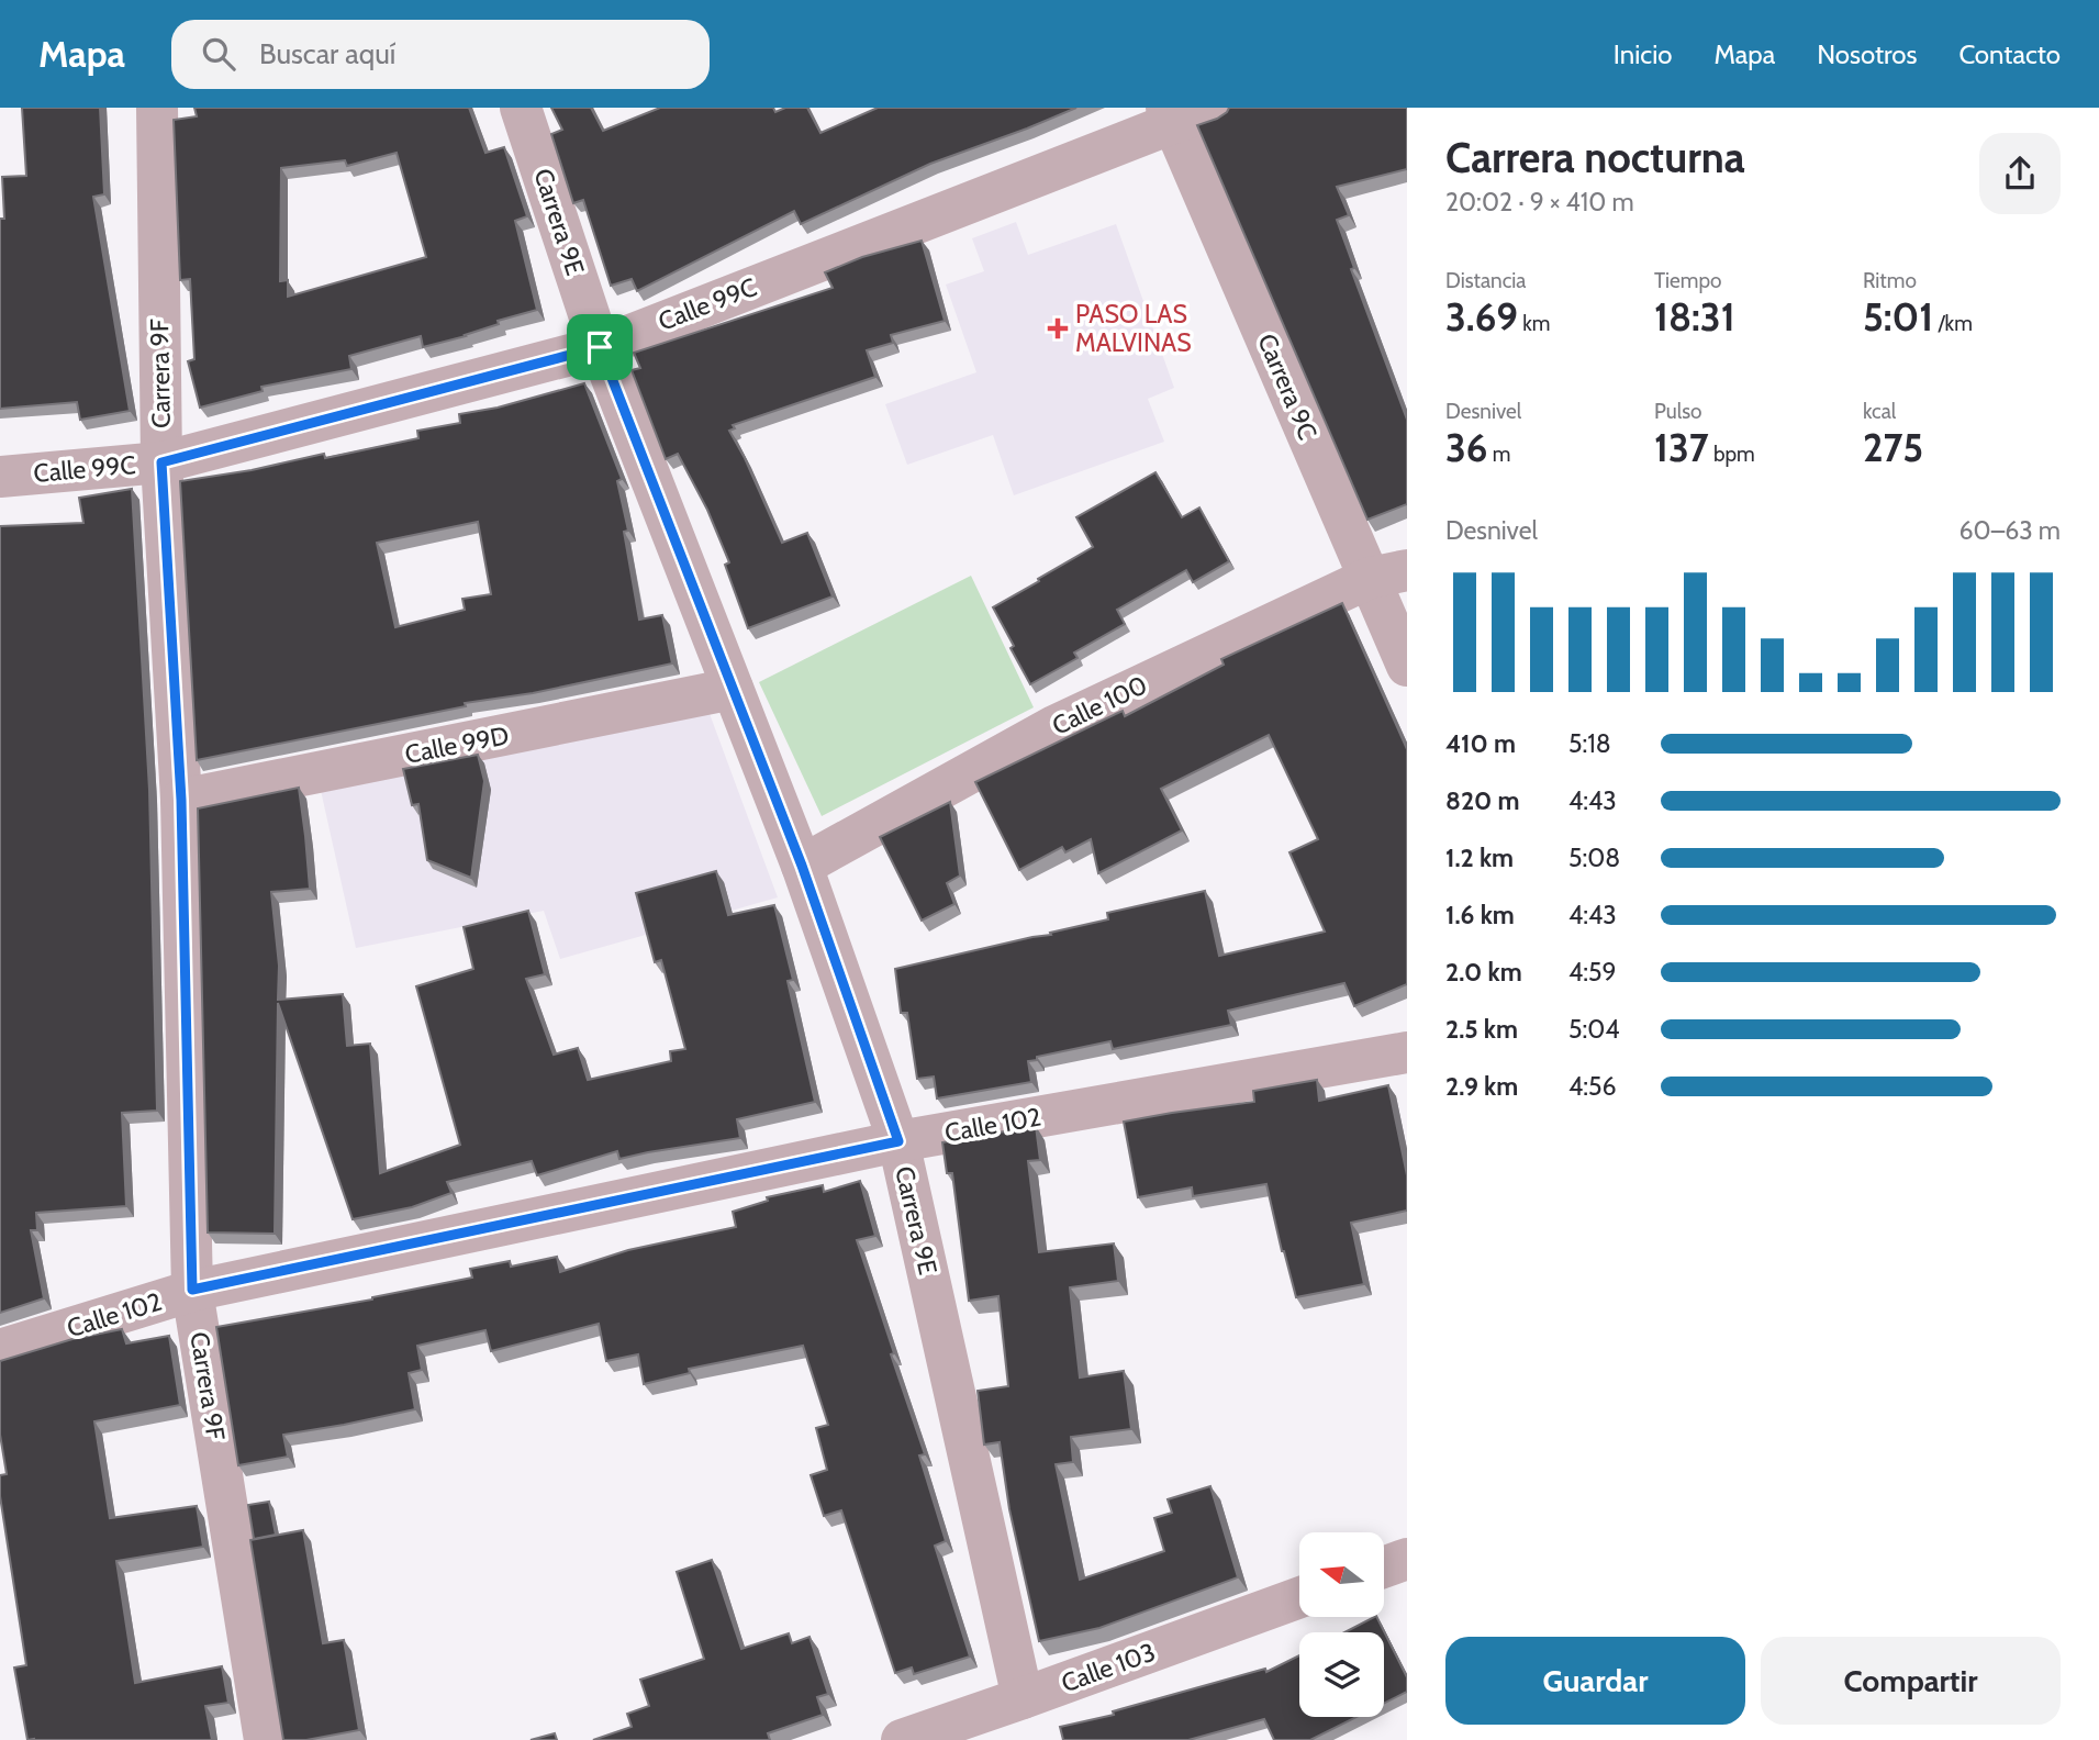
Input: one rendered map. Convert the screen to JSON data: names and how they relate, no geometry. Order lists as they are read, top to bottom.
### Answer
{
  "streets": {
    "street": [
      "Carrera 9E",
      "Calle 99C",
      "Carrera 9F",
      "Carrera 9C",
      "Calle 100",
      "Calle 99D",
      "Calle 102",
      "Calle 103"
    ]
  },
  "crossings": [
    ["Carrera 9E", "Calle 99C"],
    ["Carrera 9E", "Calle 100"],
    ["Carrera 9E", "Calle 99D"],
    ["Carrera 9E", "Calle 102"],
    ["Carrera 9E", "Calle 103"],
    ["Calle 99C", "Carrera 9F"],
    ["Calle 99C", "Carrera 9C"],
    ["Carrera 9F", "Calle 99D"],
    ["Carrera 9F", "Calle 102"],
    ["Carrera 9C", "Calle 100"]
  ],
  "places": {
    "health": ["PASO LAS MALVINAS"]
  },
  "north": "left",
  "page": {
    "header": "Mapa",
    "search": "Buscar aquí",
    "nav": [
      "Inicio",
      "Mapa",
      "Nosotros",
      "Contacto"
    ],
    "heading": ["Carrera nocturna", "20:02 · 9 × 410 m"],
    "stats": [
      ["Distancia", "3.69 km"],
      ["Tiempo", "18:31"],
      ["Ritmo", "5:01 /km"],
      ["Desnivel", "36 m"],
      ["Pulso", "137 bpm"],
      ["kcal", "275"]
    ],
    "chart": ["Desnivel", "60–63 m"],
    "list": [
      {
        "name": "410 m",
        "note": "5:18"
      },
      {
        "name": "820 m",
        "note": "4:43"
      },
      {
        "name": "1.2 km",
        "note": "5:08"
      },
      {
        "name": "1.6 km",
        "note": "4:43"
      },
      {
        "name": "2.0 km",
        "note": "4:59"
      },
      {
        "name": "2.5 km",
        "note": "5:04"
      },
      {
        "name": "2.9 km",
        "note": "4:56"
      }
    ],
    "buttons": ["Guardar", "Compartir"]
  }
}
